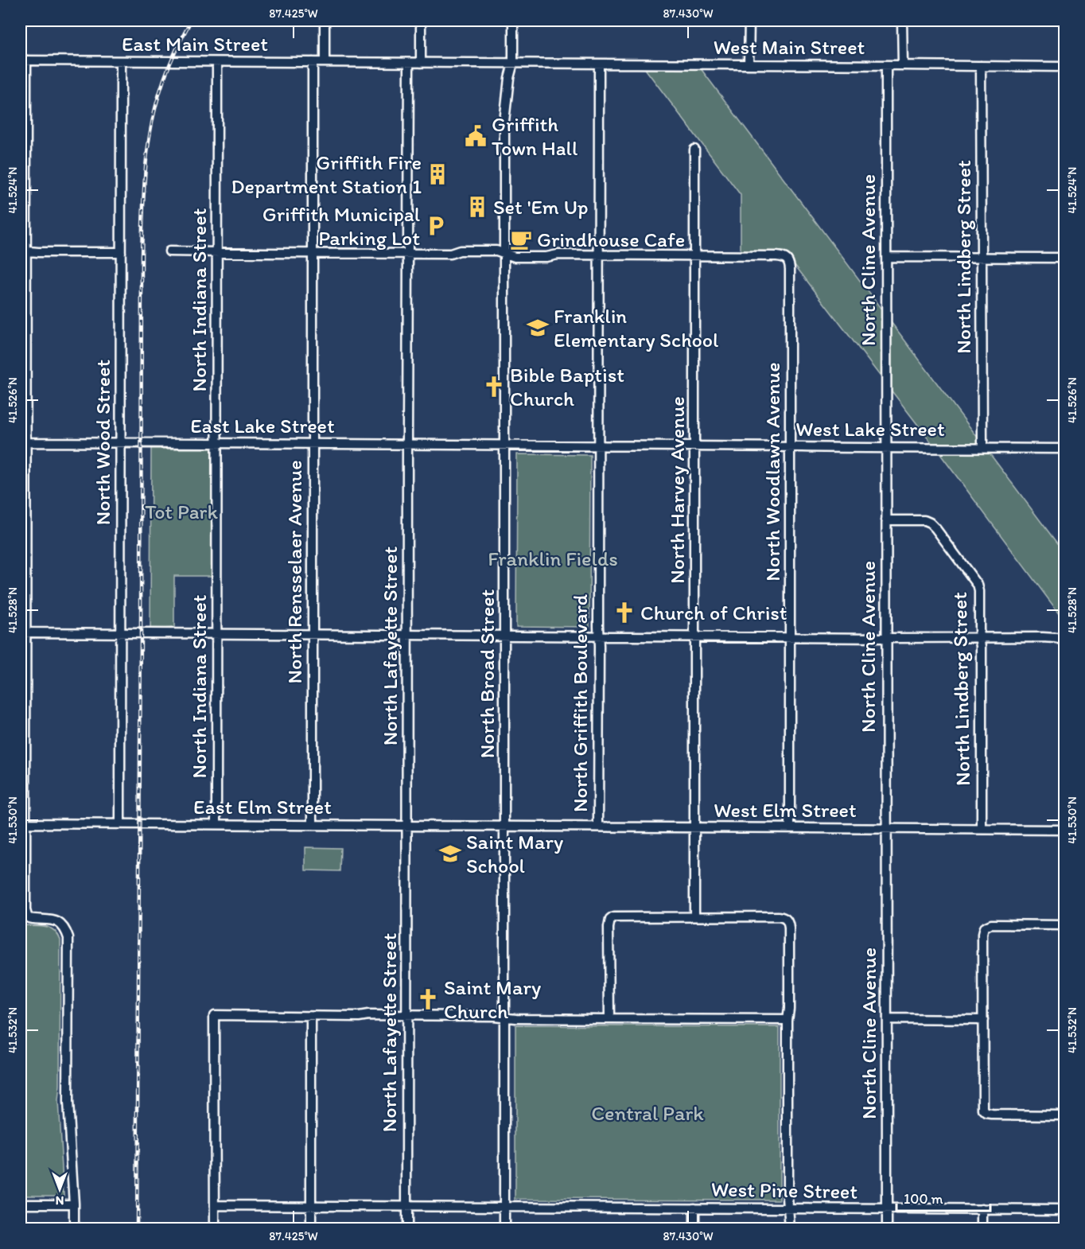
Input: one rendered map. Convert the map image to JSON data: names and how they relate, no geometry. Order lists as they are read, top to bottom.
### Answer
{
  "streets": {
    "street": [
      "East Main Street",
      "West Main Street",
      "North Lindberg Street",
      "North Cline Avenue",
      "North Indiana Street",
      "East Lake Street",
      "West Lake Street",
      "North Wood Street",
      "North Woodlawn Avenue",
      "North Harvey Avenue",
      "North Rensselaer Avenue",
      "North Lafayette Street",
      "North Broad Street",
      "North Griffith Boulevard",
      "East Elm Street",
      "West Elm Street",
      "West Pine Street"
    ]
  },
  "crossings": [
    ["East Main Street", "West Main Street"],
    ["East Main Street", "North Indiana Street"],
    ["East Main Street", "North Wood Street"],
    ["East Main Street", "North Rensselaer Avenue"],
    ["East Main Street", "North Lafayette Street"],
    ["East Main Street", "North Broad Street"],
    ["West Main Street", "North Lindberg Street"],
    ["West Main Street", "North Cline Avenue"],
    ["West Main Street", "North Broad Street"],
    ["West Main Street", "North Griffith Boulevard"],
    ["North Lindberg Street", "North Cline Avenue"],
    ["North Lindberg Street", "West Lake Street"],
    ["North Lindberg Street", "West Elm Street"],
    ["North Cline Avenue", "West Lake Street"],
    ["North Cline Avenue", "West Elm Street"],
    ["North Cline Avenue", "West Pine Street"],
    ["North Indiana Street", "East Lake Street"],
    ["North Indiana Street", "East Elm Street"],
    ["East Lake Street", "West Lake Street"],
    ["East Lake Street", "North Wood Street"],
    ["East Lake Street", "North Rensselaer Avenue"],
    ["East Lake Street", "North Lafayette Street"],
    ["East Lake Street", "North Broad Street"],
    ["West Lake Street", "North Woodlawn Avenue"],
    ["West Lake Street", "North Harvey Avenue"],
    ["West Lake Street", "North Broad Street"],
    ["West Lake Street", "North Griffith Boulevard"],
    ["North Wood Street", "East Elm Street"],
    ["North Woodlawn Avenue", "North Harvey Avenue"],
    ["North Woodlawn Avenue", "West Elm Street"],
    ["North Harvey Avenue", "West Elm Street"],
    ["North Rensselaer Avenue", "East Elm Street"],
    ["North Lafayette Street", "East Elm Street"],
    ["North Lafayette Street", "West Pine Street"],
    ["North Broad Street", "East Elm Street"],
    ["North Broad Street", "West Elm Street"],
    ["North Broad Street", "West Pine Street"],
    ["North Griffith Boulevard", "West Elm Street"],
    ["East Elm Street", "West Elm Street"]
  ],
  "parks": ["Tot Park", "Franklin Fields", "Central Park"],
  "places": {
    "public building": ["Griffith Town Hall"],
    "building": ["Griffith Fire Department Station 1", "Set 'Em Up"],
    "parking": ["Griffith Municipal Parking Lot"],
    "cafe": ["Grindhouse Cafe"],
    "school or university": ["Franklin Elementary School", "Saint Mary School"],
    "church": ["Bible Baptist Church", "Church of Christ", "Saint Mary Church"]
  },
  "scale_bar": "100 m",
  "north": "bottom",
  "coordinates": [
    "87.425°W",
    "87.430°W",
    "41.524°N",
    "41.526°N",
    "41.528°N",
    "41.530°N",
    "41.532°N"
  ]
}
